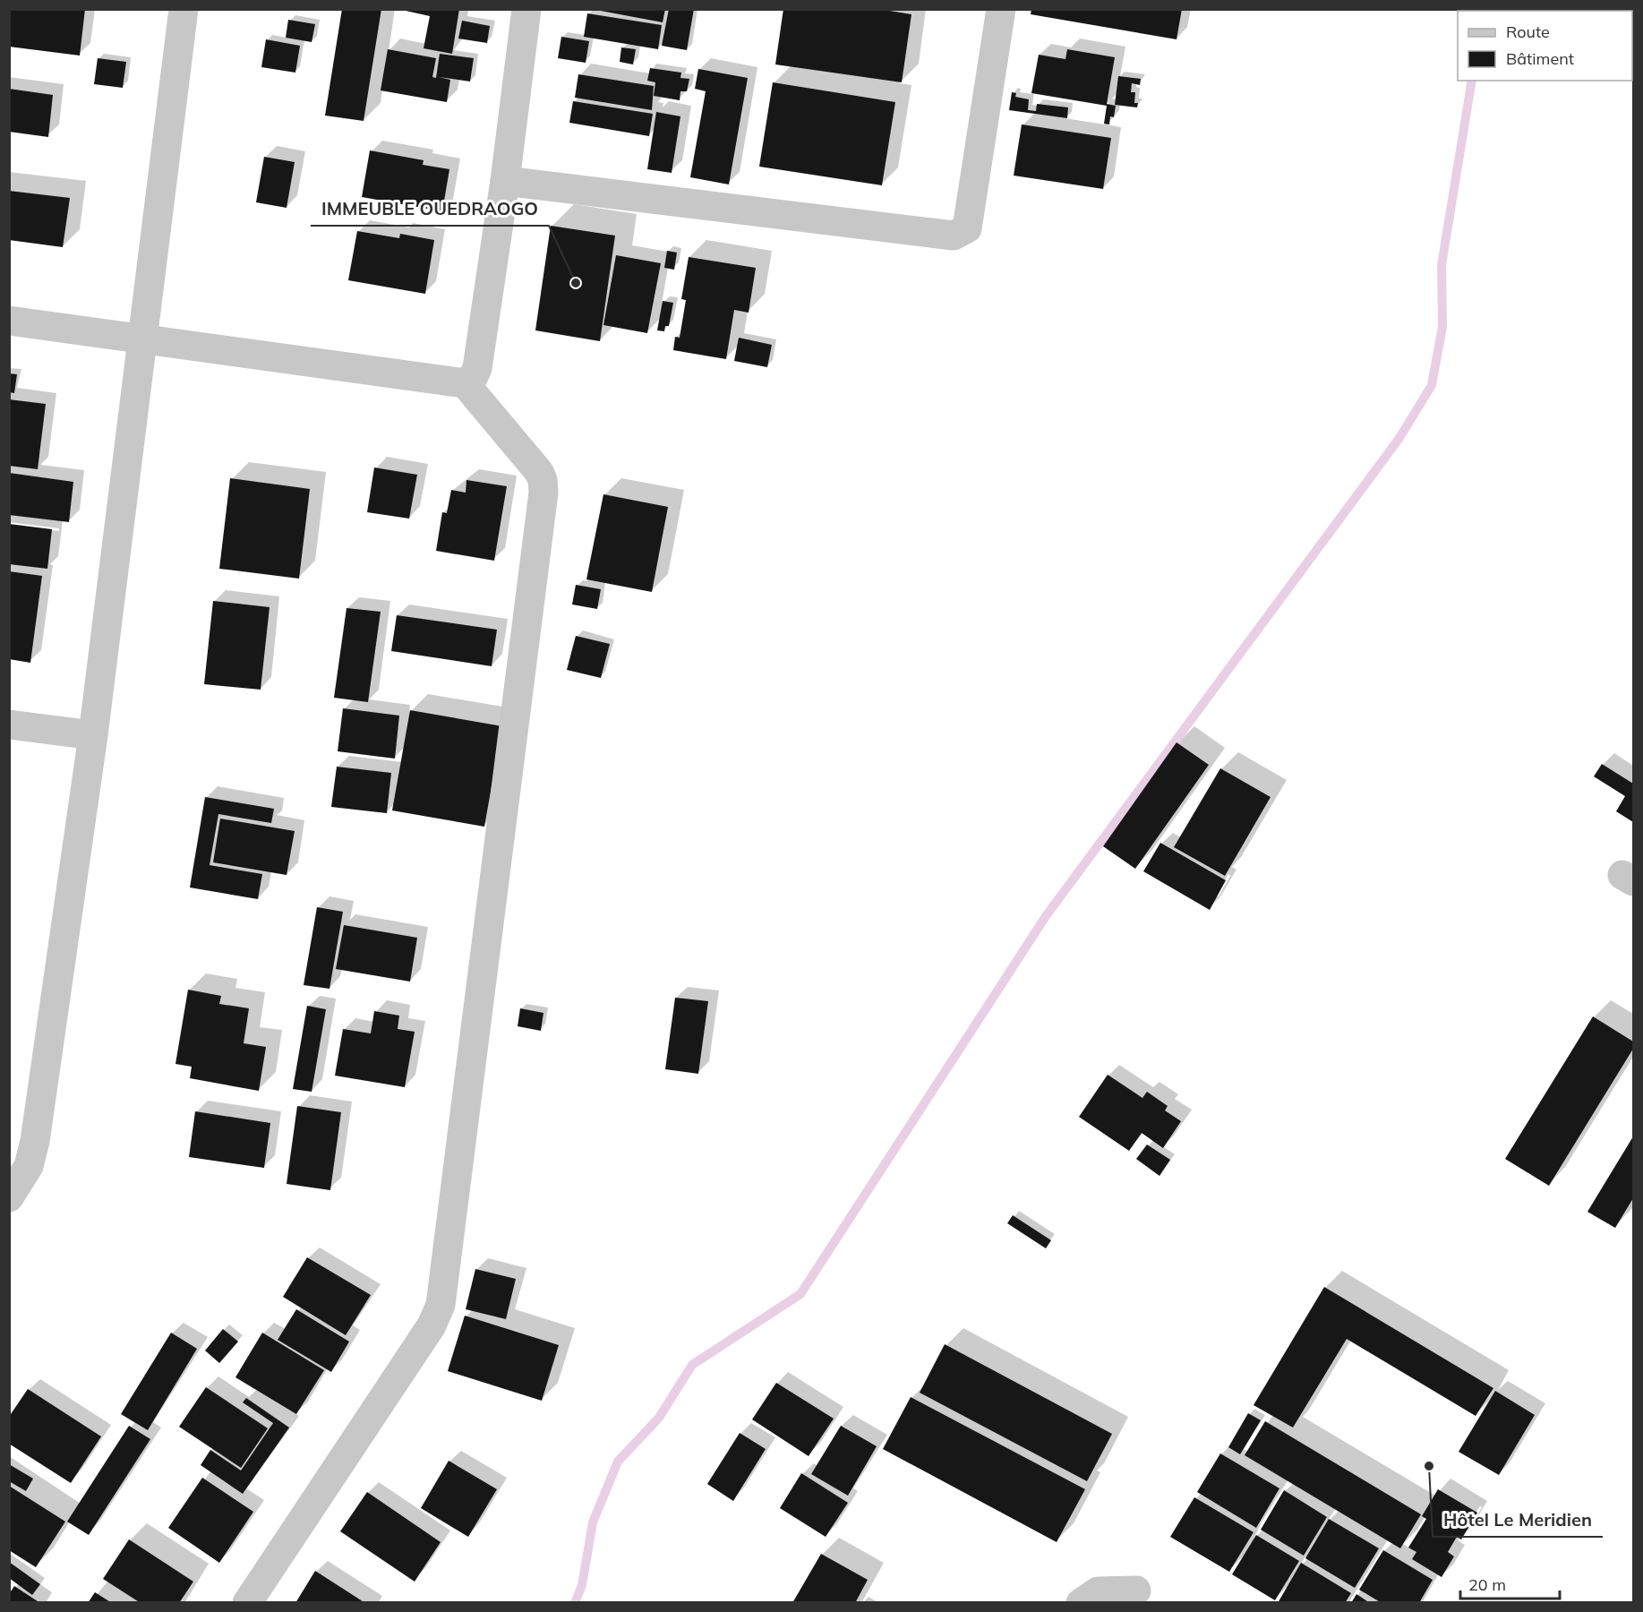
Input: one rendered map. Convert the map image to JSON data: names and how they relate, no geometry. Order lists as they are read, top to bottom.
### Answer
{
  "places": ["IMMEUBLE OUEDRAOGO", "Hôtel Le Meridien"],
  "legend": ["Route", "Bâtiment"],
  "scale_bar": "20 m"
}
